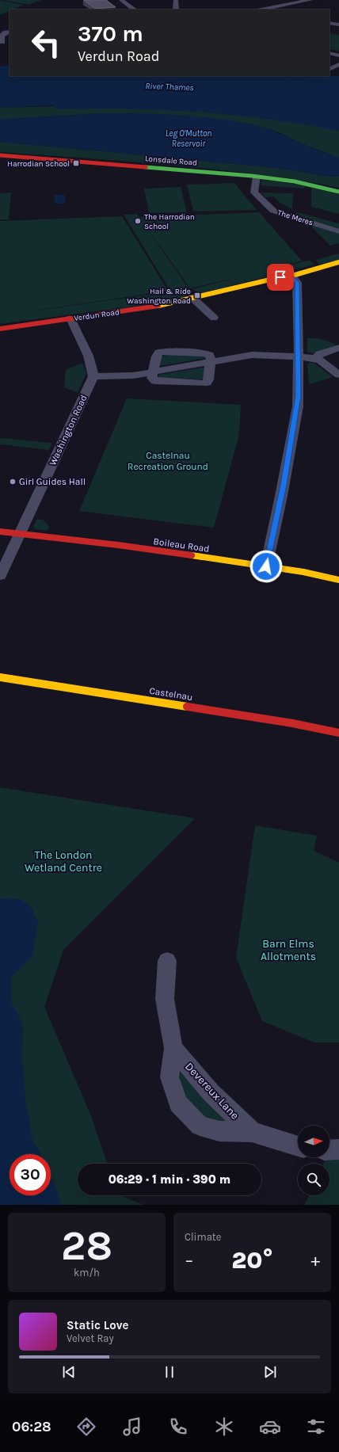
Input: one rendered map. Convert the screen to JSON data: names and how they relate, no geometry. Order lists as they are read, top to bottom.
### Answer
{
  "streets": {
    "main road": [
      "Lonsdale Road",
      "Verdun Road",
      "Boileau Road",
      "Castelnau"
    ],
    "street": ["The Meres", "Washington Road", "Devereux Lane"]
  },
  "crossings": [
    ["Lonsdale Road", "The Meres"],
    ["Washington Road", "Boileau Road"]
  ],
  "water": ["River Thames", "Leg O'Mutton Reservoir"],
  "parks": ["Castelnau Recreation Ground", "The London Wetland Centre", "Barn Elms Allotments"],
  "places": {
    "transit": ["Harrodian School", "Hail & Ride Washington Road"],
    "other": ["The Harrodian School", "Girl Guides Hall"]
  },
  "north": "right",
  "page": {
    "turn": ["370 m", "Verdun Road"],
    "limit": "30",
    "trip": "06:29 · 1 min · 390 m",
    "tile": [
      ["28", "km/h"],
      "Climate"
    ],
    "heat": ["−", "20°", "+"],
    "song": ["Static Love", "Velvet Ray"],
    "tabs": "06:28"
  }
}
